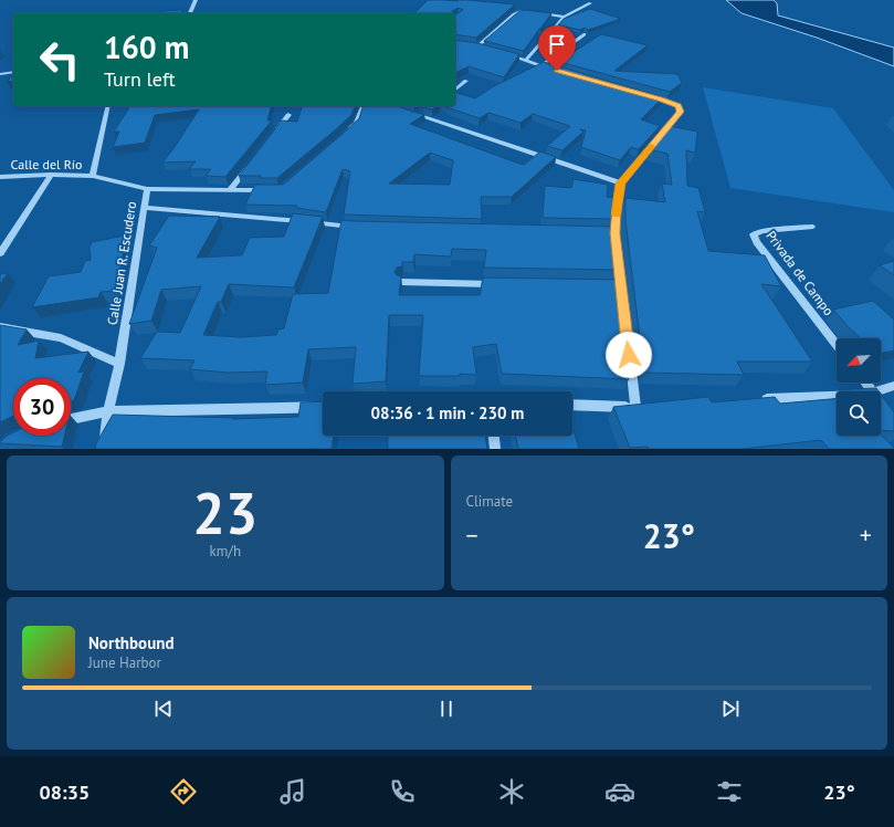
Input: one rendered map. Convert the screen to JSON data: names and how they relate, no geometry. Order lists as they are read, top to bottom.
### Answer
{
  "streets": {
    "street": ["Calle del Río", "Calle Juan R. Escudero", "Privada de Campo"]
  },
  "crossings": [
    ["Calle del Río", "Calle Juan R. Escudero"]
  ],
  "north": "bottom left",
  "page": {
    "turn": ["160 m", "Turn left"],
    "limit": "30",
    "trip": "08:36 · 1 min · 230 m",
    "tile": [
      ["23", "km/h"],
      "Climate"
    ],
    "heat": ["−", "23°", "+"],
    "song": ["Northbound", "June Harbor"],
    "tabs": ["08:35", "23°"]
  }
}
